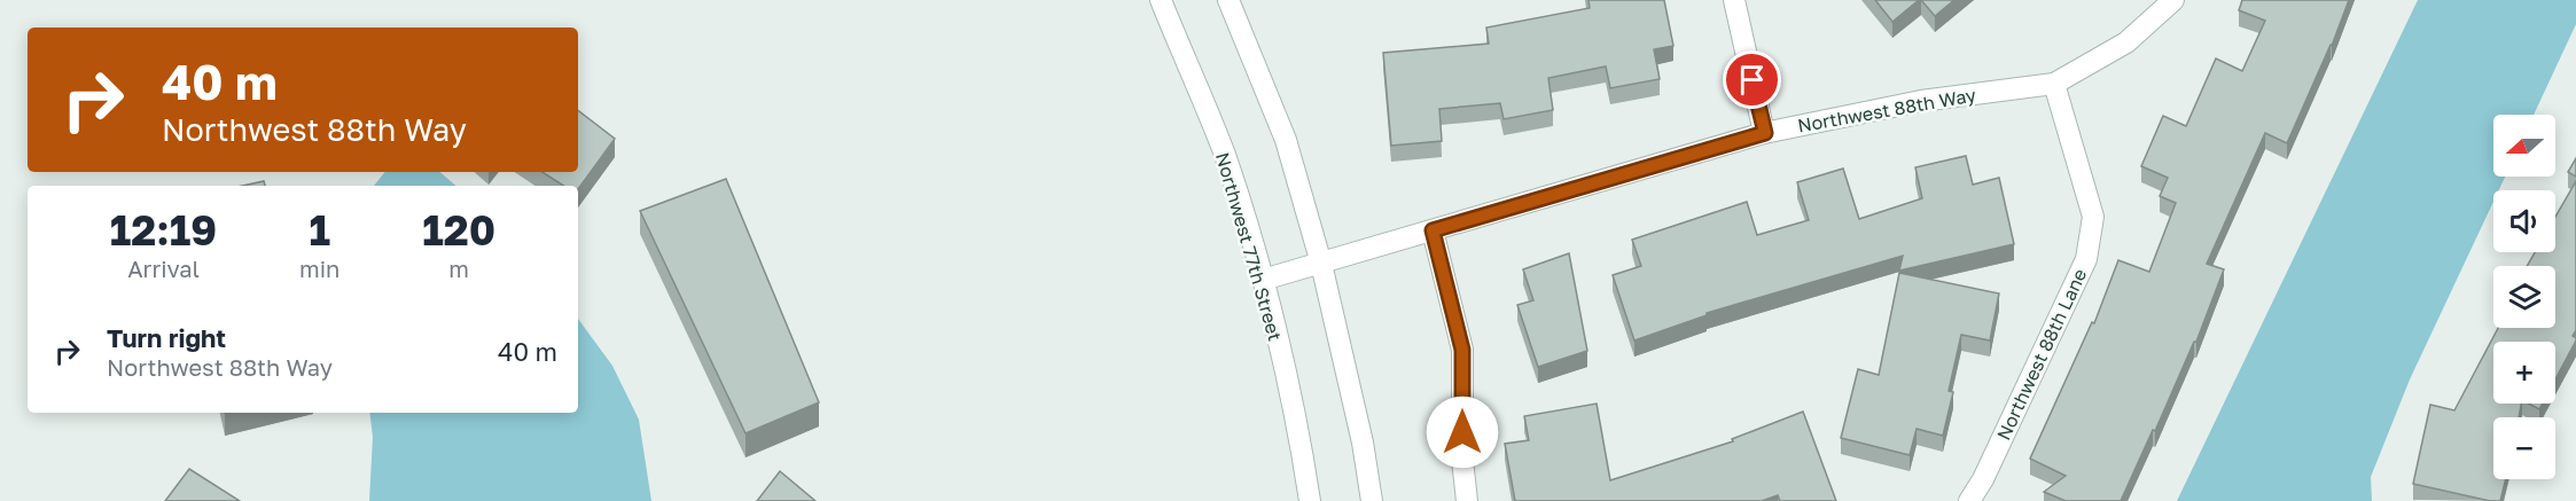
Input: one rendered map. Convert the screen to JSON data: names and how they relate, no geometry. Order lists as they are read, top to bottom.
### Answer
{
  "streets": {
    "street": ["Northwest 88th Way", "Northwest 77th Street", "Northwest 88th Lane"]
  },
  "crossings": [
    ["Northwest 88th Way", "Northwest 77th Street"],
    ["Northwest 88th Way", "Northwest 88th Lane"]
  ],
  "north": "left",
  "page": {
    "turn": ["40 m", "Northwest 88th Way"],
    "map_buttons": ["+", "−"],
    "eta": [
      "12:19",
      "Arrival",
      "1",
      "min",
      "120",
      "m"
    ],
    "list": [
      {
        "name": "Turn right",
        "note": "Northwest 88th Way",
        "value": "40 m"
      }
    ]
  }
}
